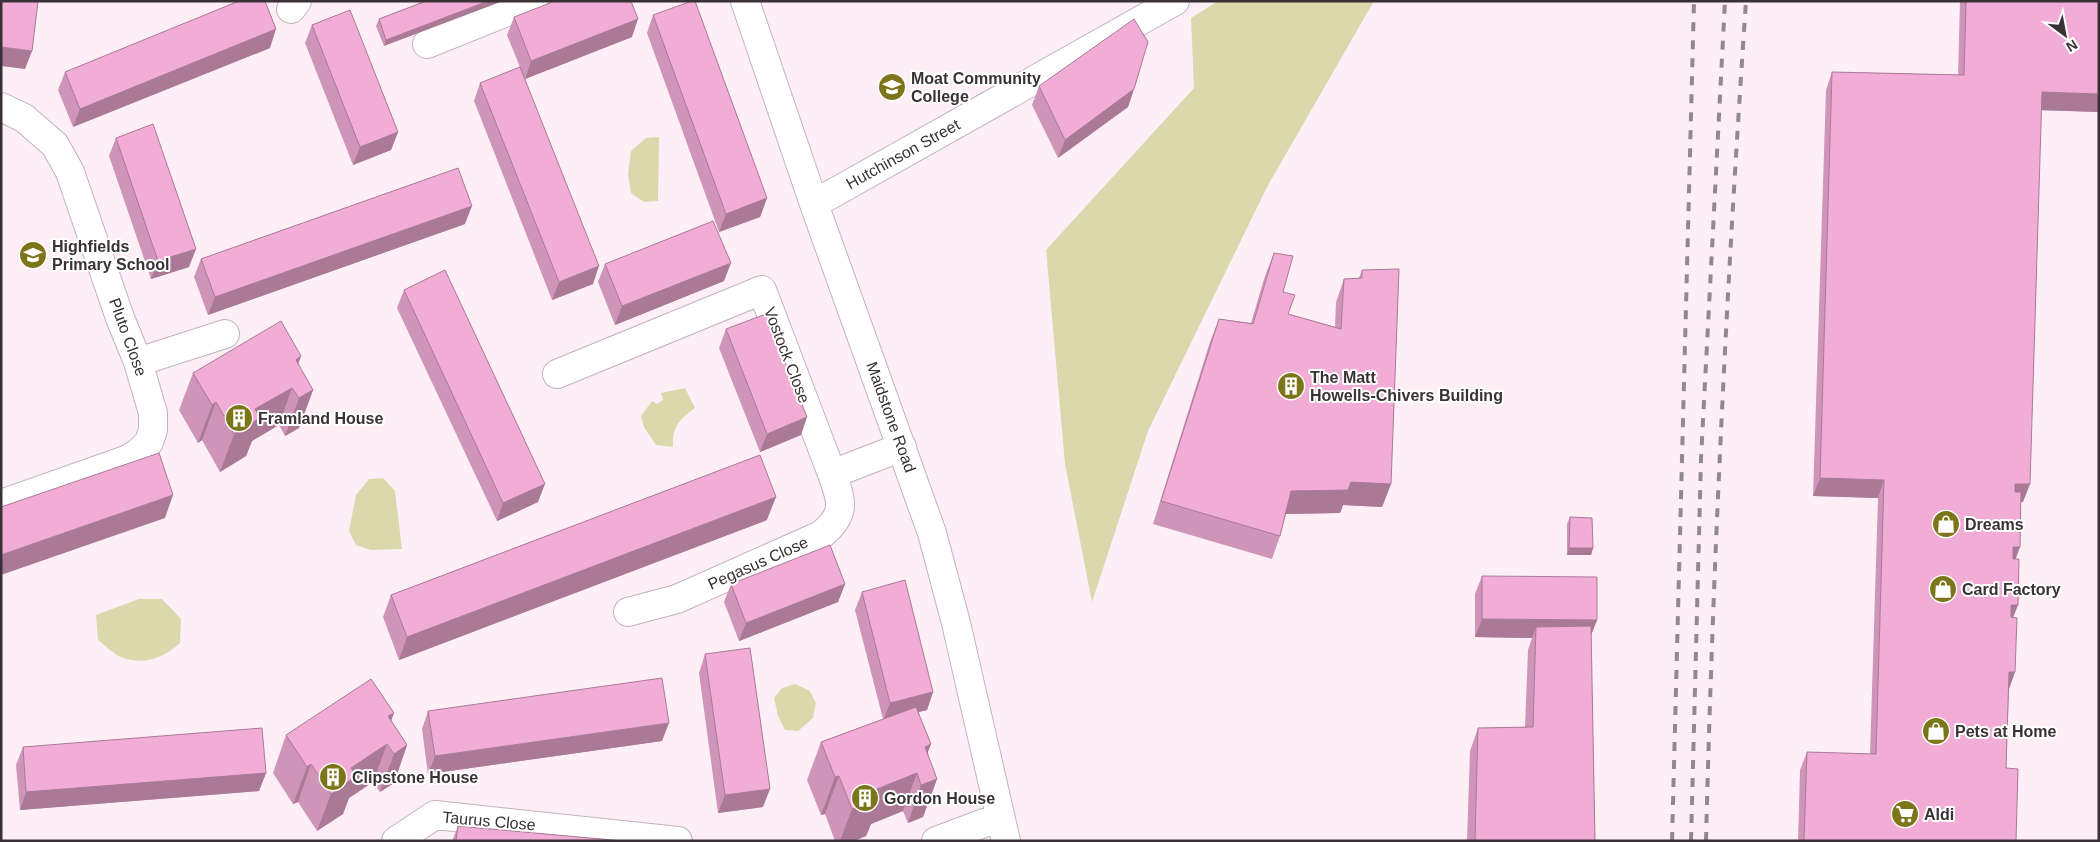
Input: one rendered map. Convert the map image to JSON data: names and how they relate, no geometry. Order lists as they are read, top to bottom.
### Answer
{
  "streets": {
    "street": [
      "Hutchinson Street",
      "Pluto Close",
      "Vostock Close",
      "Maidstone Road",
      "Pegasus Close",
      "Taurus Close"
    ]
  },
  "crossings": [
    ["Hutchinson Street", "Maidstone Road"],
    ["Vostock Close", "Pegasus Close"]
  ],
  "places": {
    "school or university": ["Moat Community College", "Highfields Primary School"],
    "building": [
      "The Matt Howells-Chivers Building",
      "Framland House",
      "Clipstone House",
      "Gordon House"
    ],
    "shop": ["Dreams", "Card Factory", "Pets at Home"],
    "supermarket": ["Aldi"]
  },
  "north": "bottom right"
}
